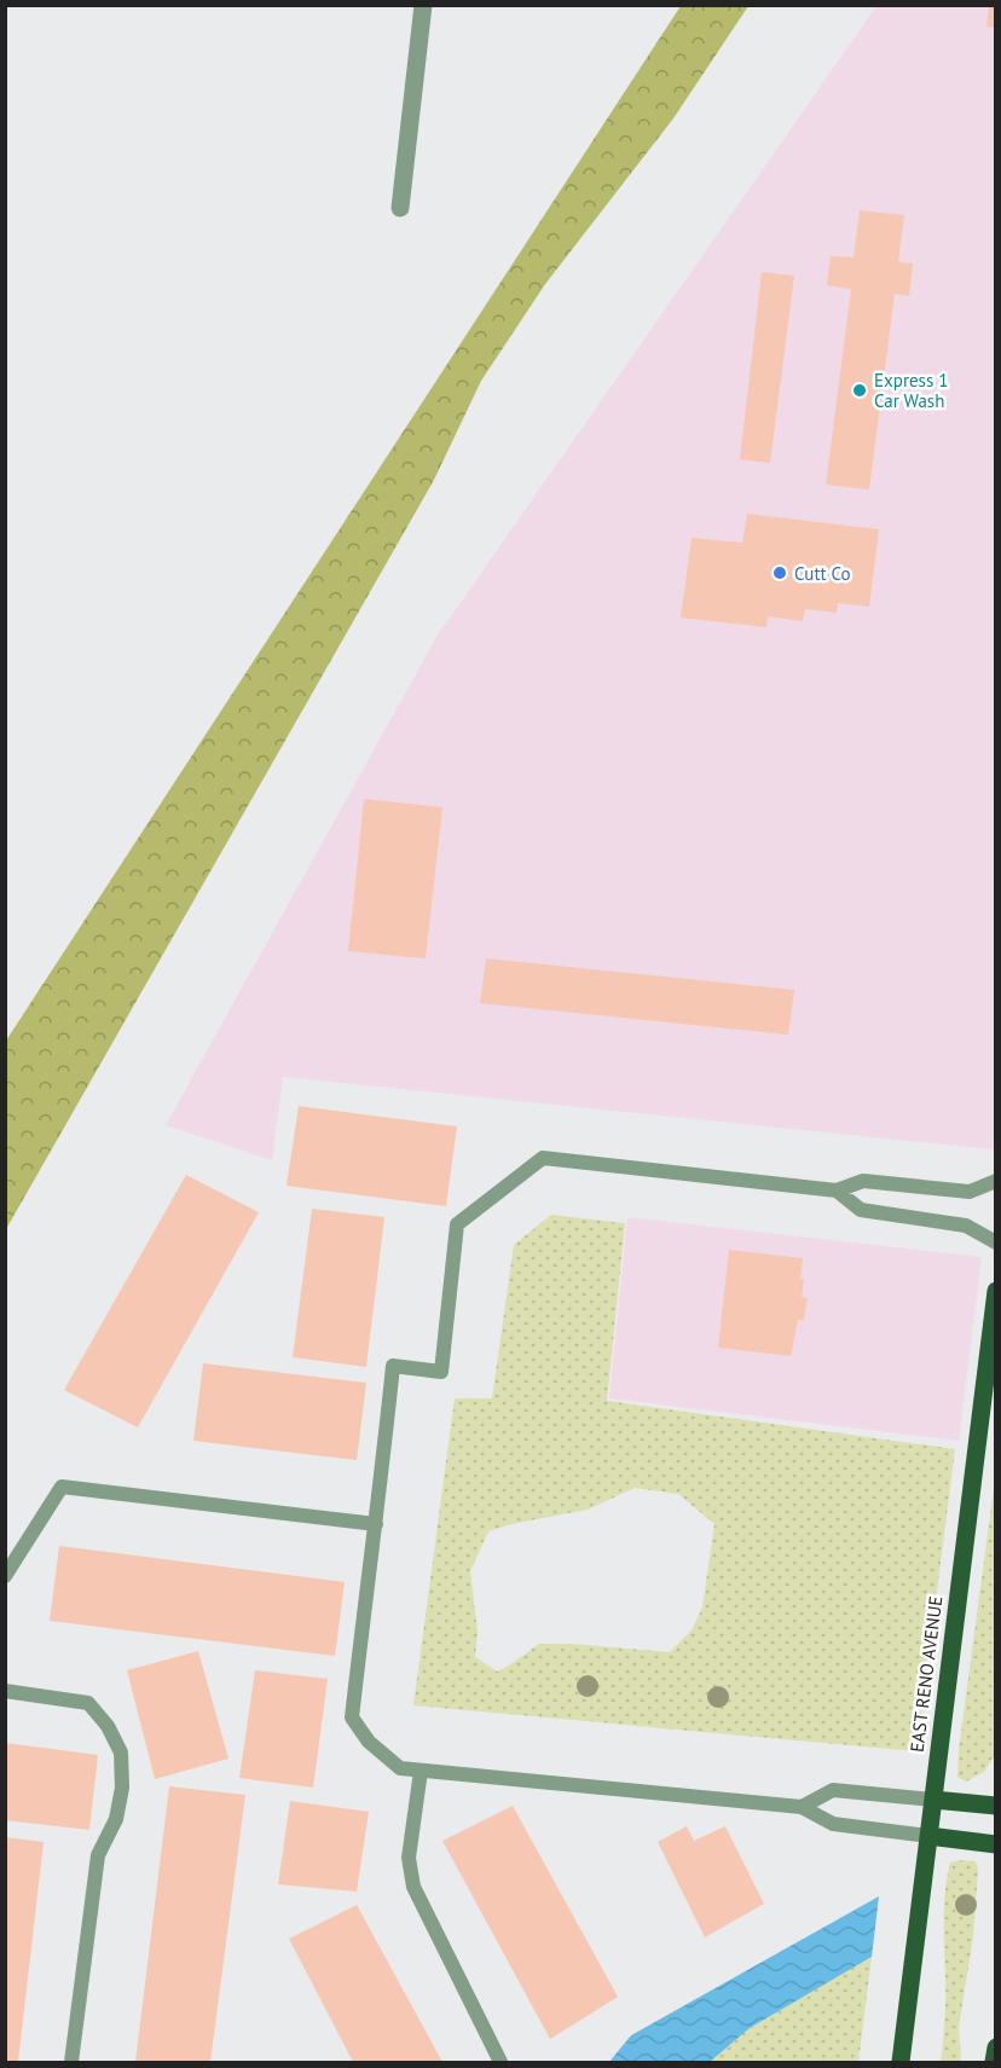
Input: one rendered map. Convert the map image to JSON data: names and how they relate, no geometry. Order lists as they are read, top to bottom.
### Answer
{
  "streets": {
    "main road": ["EAST RENO AVENUE"]
  },
  "places": ["Express 1 Car Wash", "Cutt Co"]
}
